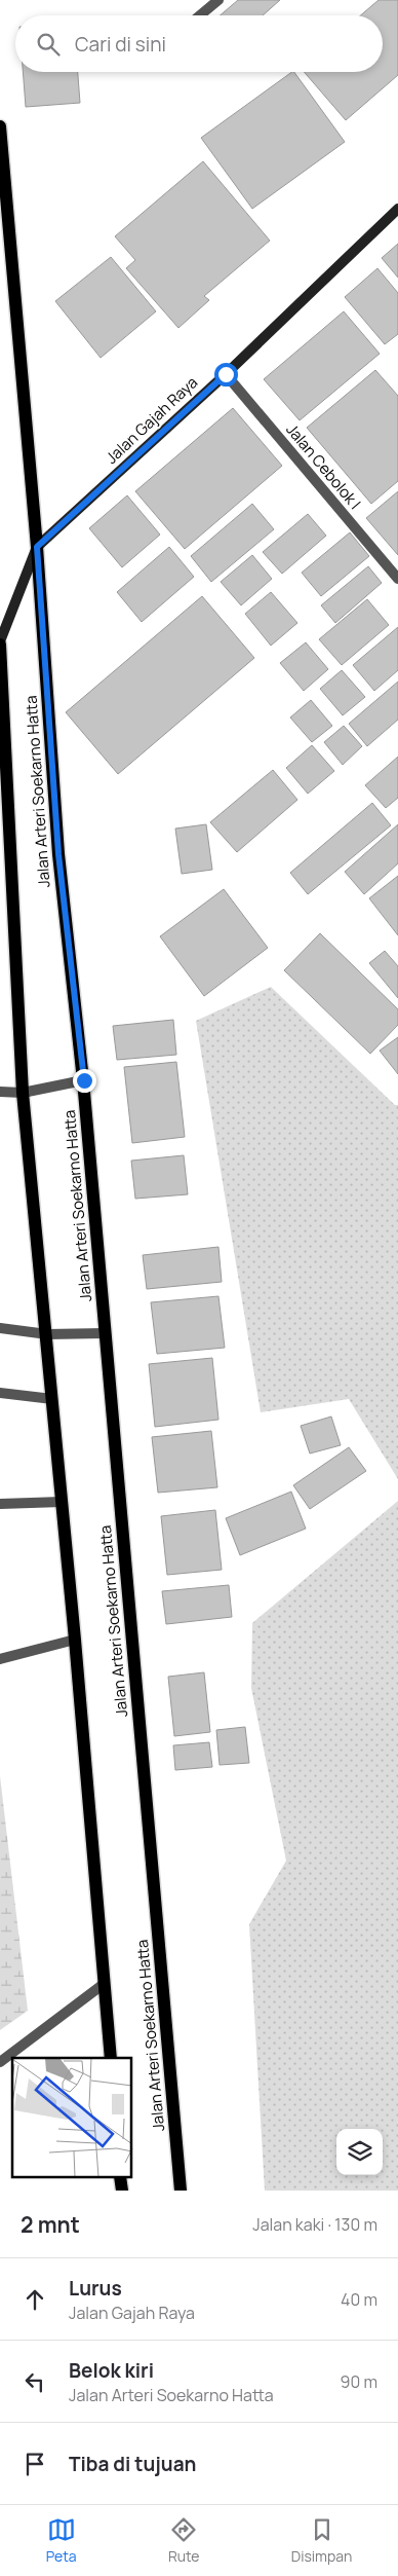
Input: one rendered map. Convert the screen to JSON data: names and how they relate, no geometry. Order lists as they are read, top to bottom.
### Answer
{
  "streets": {
    "main road": ["Jalan Gajah Raya", "Jalan Arteri Soekarno Hatta"],
    "street": ["Jalan Cebolok I"]
  },
  "crossings": [
    ["Jalan Gajah Raya", "Jalan Cebolok I"],
    ["Jalan Gajah Raya", "Jalan Arteri Soekarno Hatta"]
  ],
  "page": {
    "search": "Cari di sini",
    "heading": ["2 mnt", "Jalan kaki · 130 m"],
    "list": [
      ["Lurus", "Jalan Gajah Raya", "40 m"],
      ["Belok kiri", "Jalan Arteri Soekarno Hatta", "90 m"],
      "Tiba di tujuan"
    ],
    "nav": ["Peta", "Rute", "Disimpan"]
  }
}
